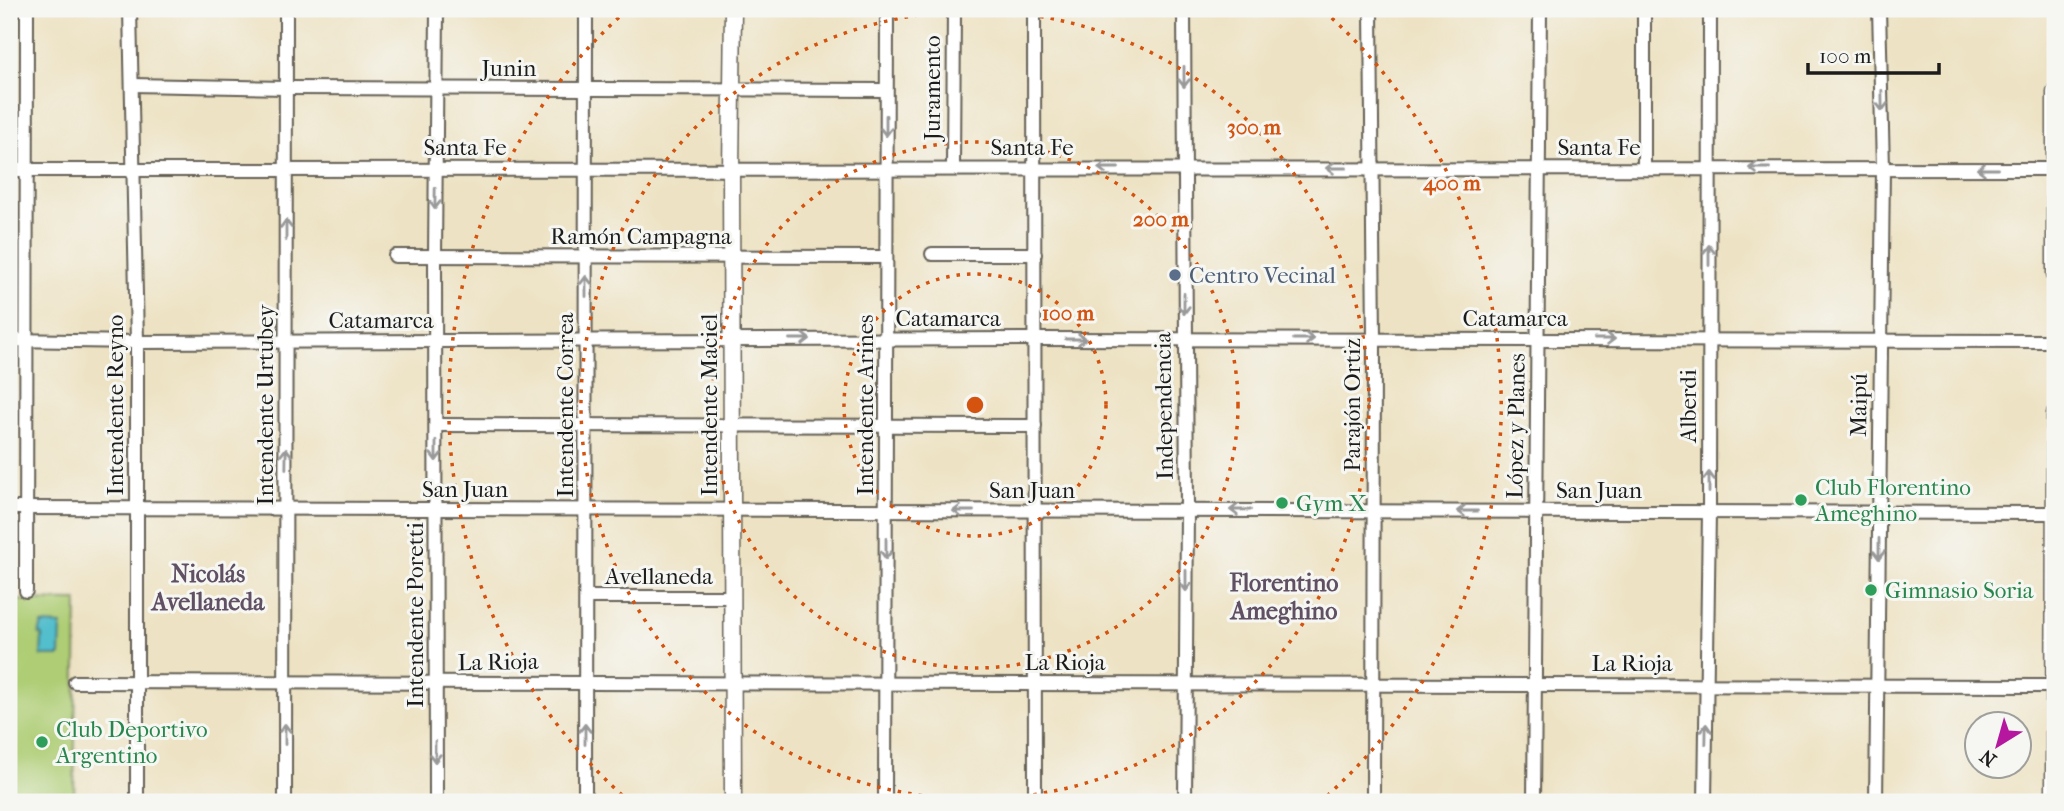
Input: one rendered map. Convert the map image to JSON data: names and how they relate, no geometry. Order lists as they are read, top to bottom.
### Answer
{
  "streets": {
    "main road": ["Intendente Maciel"],
    "street": [
      "Junin",
      "Juramento",
      "Santa Fe",
      "Ramón Campagna",
      "Catamarca",
      "Intendente Reyno",
      "Intendente Urtubey",
      "Intendente Correa",
      "Intendente Arines",
      "Parajón Ortiz",
      "Maipú",
      "Independencia",
      "Alberdi",
      "López y Planes",
      "San Juan",
      "Avellaneda",
      "Intendente Poretti",
      "La Rioja"
    ]
  },
  "crossings": [
    ["Junin", "Intendente Reyno"],
    ["Junin", "Intendente Urtubey"],
    ["Junin", "Intendente Correa"],
    ["Junin", "Intendente Maciel"],
    ["Junin", "Intendente Arines"],
    ["Junin", "Intendente Poretti"],
    ["Juramento", "Santa Fe"],
    ["Santa Fe", "Intendente Reyno"],
    ["Santa Fe", "Intendente Urtubey"],
    ["Santa Fe", "Intendente Correa"],
    ["Santa Fe", "Intendente Maciel"],
    ["Santa Fe", "Intendente Arines"],
    ["Santa Fe", "Parajón Ortiz"],
    ["Santa Fe", "Maipú"],
    ["Santa Fe", "Independencia"],
    ["Santa Fe", "Alberdi"],
    ["Santa Fe", "López y Planes"],
    ["Santa Fe", "Intendente Poretti"],
    ["Ramón Campagna", "Intendente Correa"],
    ["Ramón Campagna", "Intendente Maciel"],
    ["Ramón Campagna", "Intendente Arines"],
    ["Ramón Campagna", "Intendente Poretti"],
    ["Catamarca", "Intendente Reyno"],
    ["Catamarca", "Intendente Urtubey"],
    ["Catamarca", "Intendente Correa"],
    ["Catamarca", "Intendente Maciel"],
    ["Catamarca", "Intendente Arines"],
    ["Catamarca", "Parajón Ortiz"],
    ["Catamarca", "Maipú"],
    ["Catamarca", "Independencia"],
    ["Catamarca", "Alberdi"],
    ["Catamarca", "López y Planes"],
    ["Catamarca", "Intendente Poretti"],
    ["Intendente Reyno", "San Juan"],
    ["Intendente Reyno", "La Rioja"],
    ["Intendente Urtubey", "San Juan"],
    ["Intendente Urtubey", "La Rioja"],
    ["Intendente Correa", "San Juan"],
    ["Intendente Correa", "Avellaneda"],
    ["Intendente Correa", "La Rioja"],
    ["Intendente Maciel", "San Juan"],
    ["Intendente Maciel", "Avellaneda"],
    ["Intendente Maciel", "La Rioja"],
    ["Intendente Arines", "San Juan"],
    ["Intendente Arines", "La Rioja"],
    ["Parajón Ortiz", "San Juan"],
    ["Parajón Ortiz", "La Rioja"],
    ["Maipú", "San Juan"],
    ["Maipú", "La Rioja"],
    ["Independencia", "San Juan"],
    ["Independencia", "La Rioja"],
    ["Alberdi", "San Juan"],
    ["Alberdi", "La Rioja"],
    ["López y Planes", "San Juan"],
    ["López y Planes", "La Rioja"],
    ["San Juan", "Intendente Poretti"],
    ["Intendente Poretti", "La Rioja"]
  ],
  "one_way": [
    "Intendente Urtubey",
    "Maipú",
    "Independencia",
    "Alberdi",
    "Intendente Poretti"
  ],
  "districts": ["Nicolás Avellaneda", "Florentino Ameghino"],
  "places": [
    "Centro Vecinal",
    "Club Florentino Ameghino",
    "Gym X",
    "Gimnasio Soria",
    "Club Deportivo Argentino"
  ],
  "scale_bar": "100 m",
  "north": "bottom left",
  "rings": [
    "300 m",
    "400 m",
    "200 m",
    "100 m"
  ]
}
